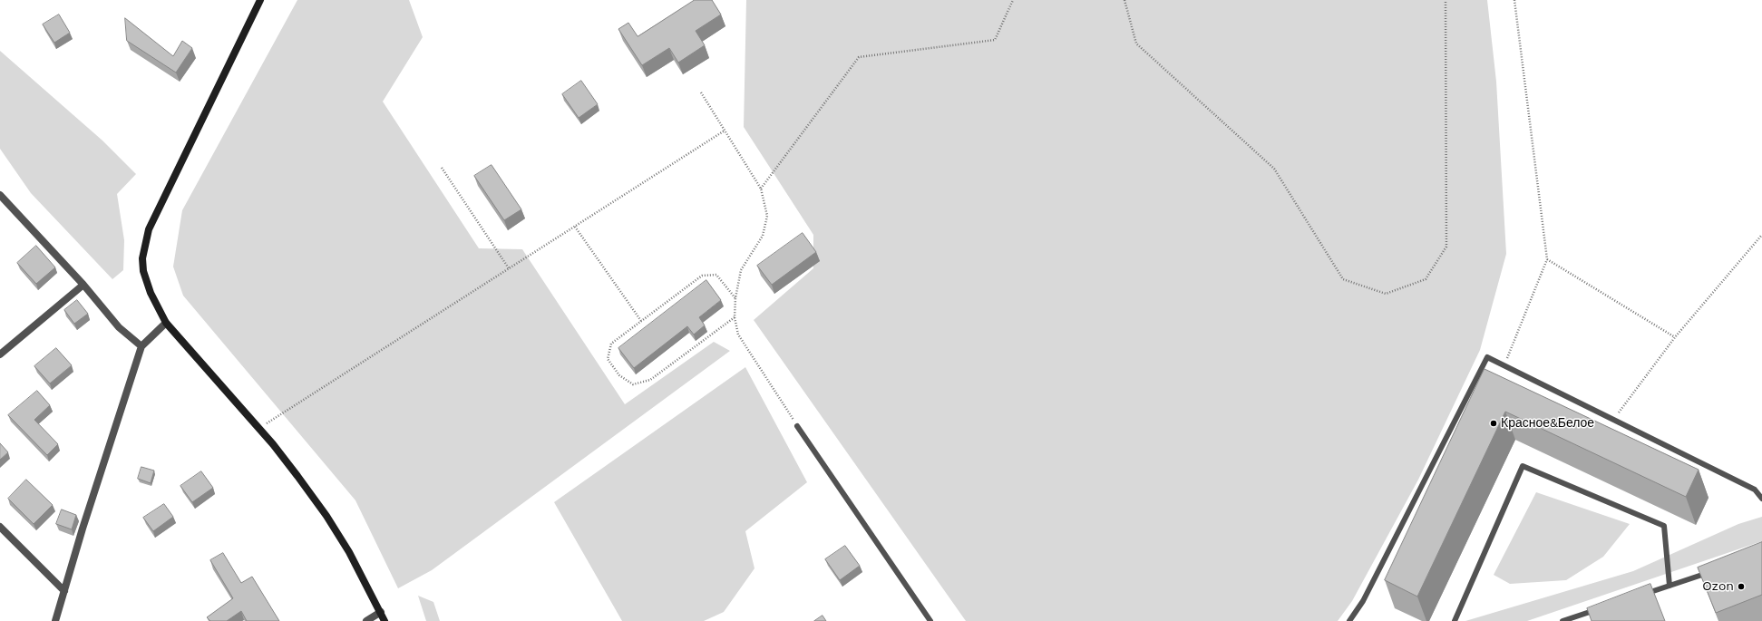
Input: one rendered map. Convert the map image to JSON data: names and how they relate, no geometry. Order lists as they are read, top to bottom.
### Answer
{
  "places": ["Красное&Белое", "Ozon"]
}
